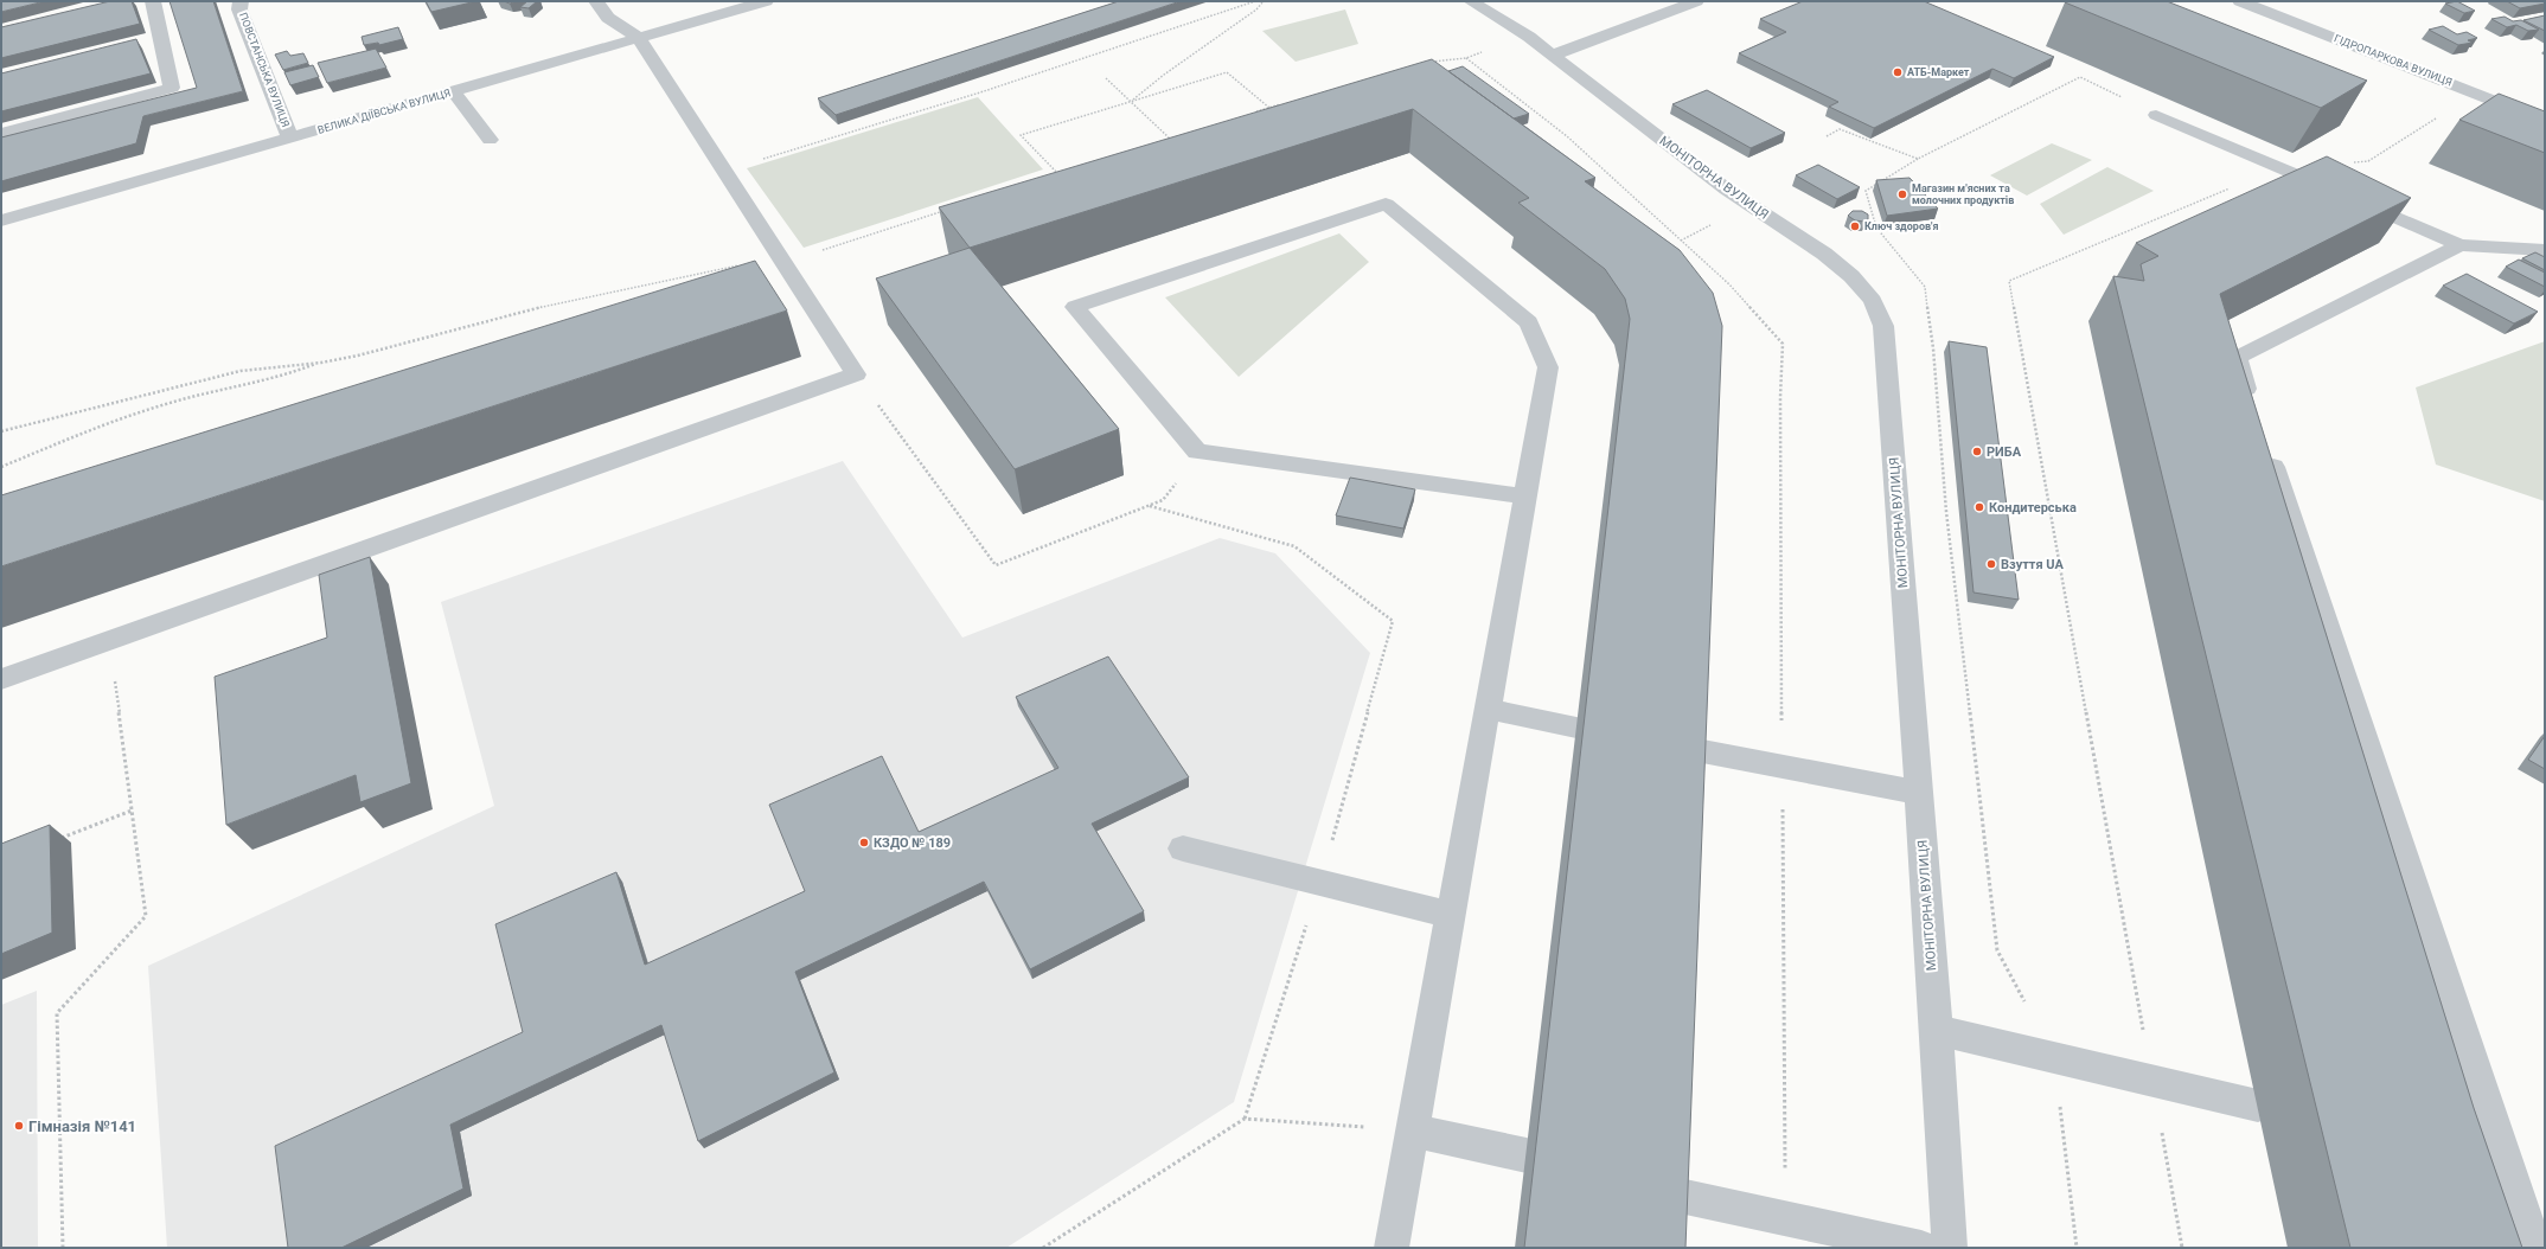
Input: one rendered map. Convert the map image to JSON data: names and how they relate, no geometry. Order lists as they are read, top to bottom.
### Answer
{
  "streets": {
    "street": [
      "ГІДРОПАРКОВА ВУЛИЦЯ",
      "ПОВСТАНСЬКА ВУЛИЦЯ",
      "ВЕЛИКА ДІЇВСЬКА ВУЛИЦЯ",
      "МОНІТОРНА ВУЛИЦЯ"
    ]
  },
  "crossings": [
    ["ПОВСТАНСЬКА ВУЛИЦЯ", "ВЕЛИКА ДІЇВСЬКА ВУЛИЦЯ"]
  ],
  "places": [
    "АТБ-Маркет",
    "Магазин м'ясних та молочних продуктів",
    "Ключ здоров'я",
    "РИБА",
    "Кондитерська",
    "Взуття UA",
    "КЗДО № 189",
    "Гімназія №141"
  ]
}
